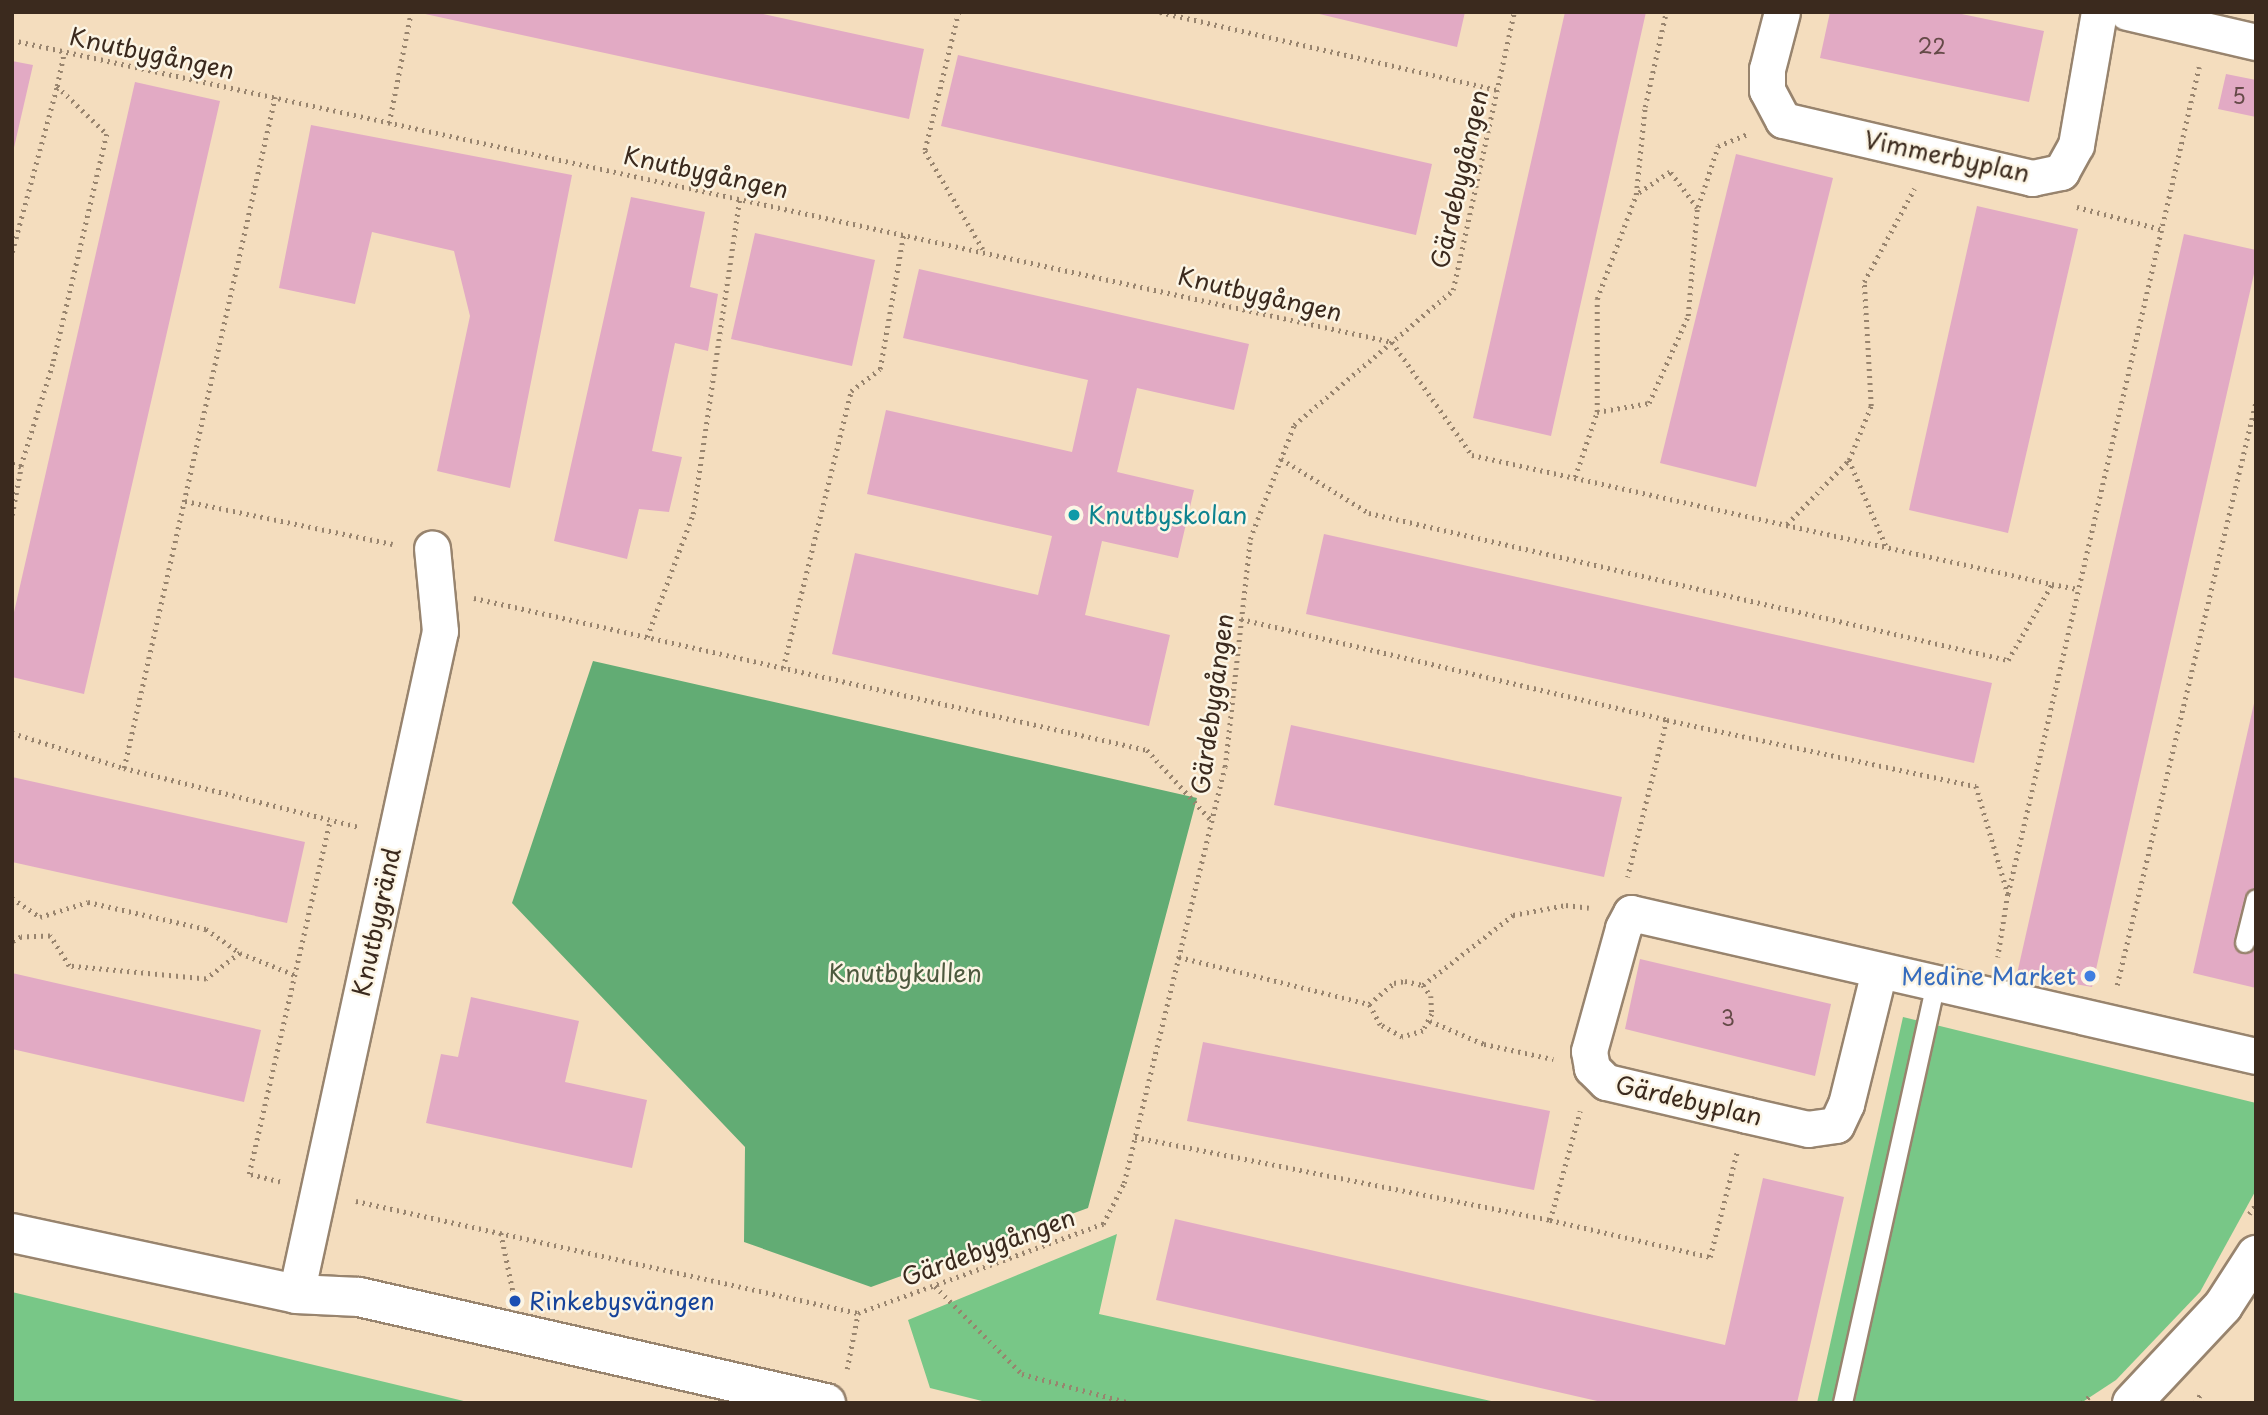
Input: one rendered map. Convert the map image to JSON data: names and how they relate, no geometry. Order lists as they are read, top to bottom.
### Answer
{
  "streets": {
    "street": ["Vimmerbyplan", "Knutbygränd", "Gärdebyplan"],
    "path": ["Knutbygången", "Gärdebygången"]
  },
  "crossings": [
    ["Knutbygången", "Gärdebygången"]
  ],
  "parks": ["Knutbykullen"],
  "places": ["Knutbyskolan", "Medine Market", "Rinkebysvängen"],
  "house_numbers": ["22", "5", "3"]
}
